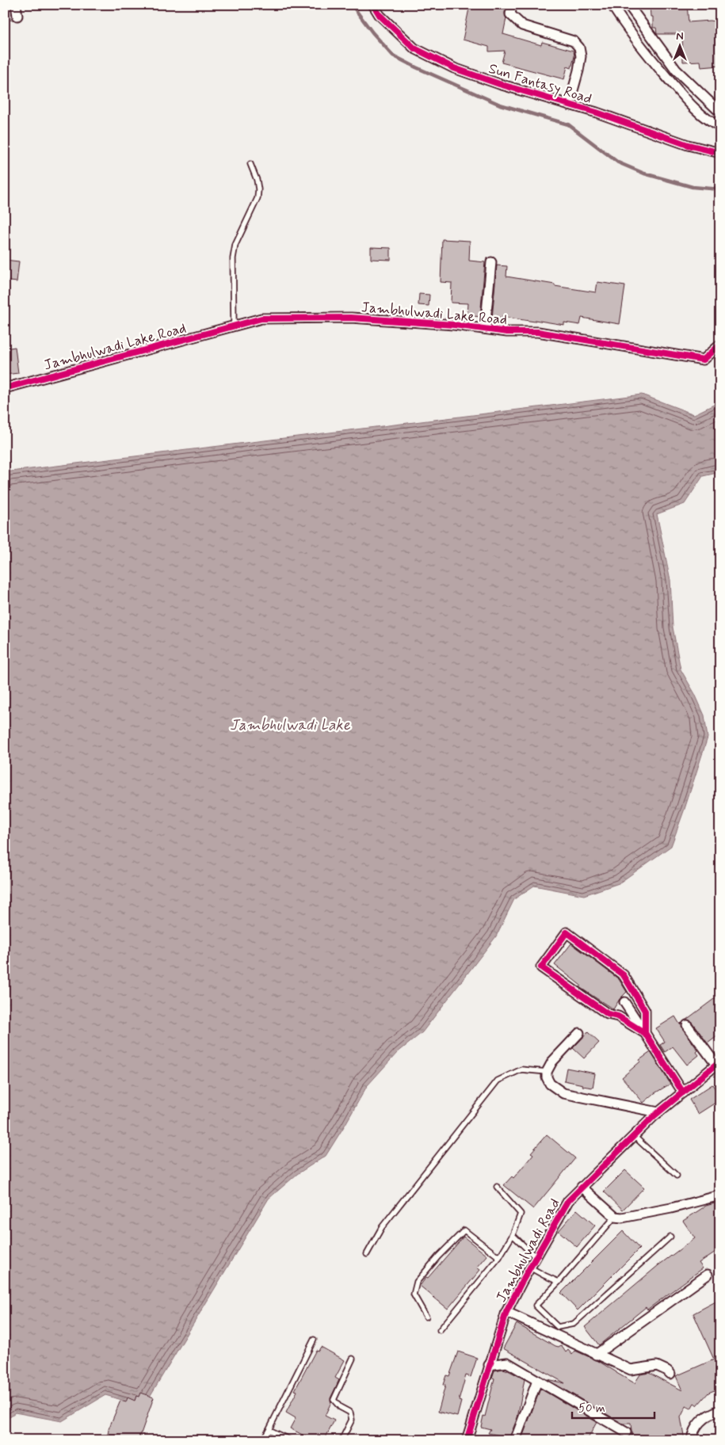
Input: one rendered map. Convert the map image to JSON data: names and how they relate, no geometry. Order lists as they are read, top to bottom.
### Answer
{
  "streets": {
    "street": ["Sun Fantasy Road", "Jambhulwadi Lake Road", "Jambhulwadi Road"]
  },
  "water": ["Jambhulwadi Lake"],
  "scale_bar": "50 m",
  "north": "top"
}
